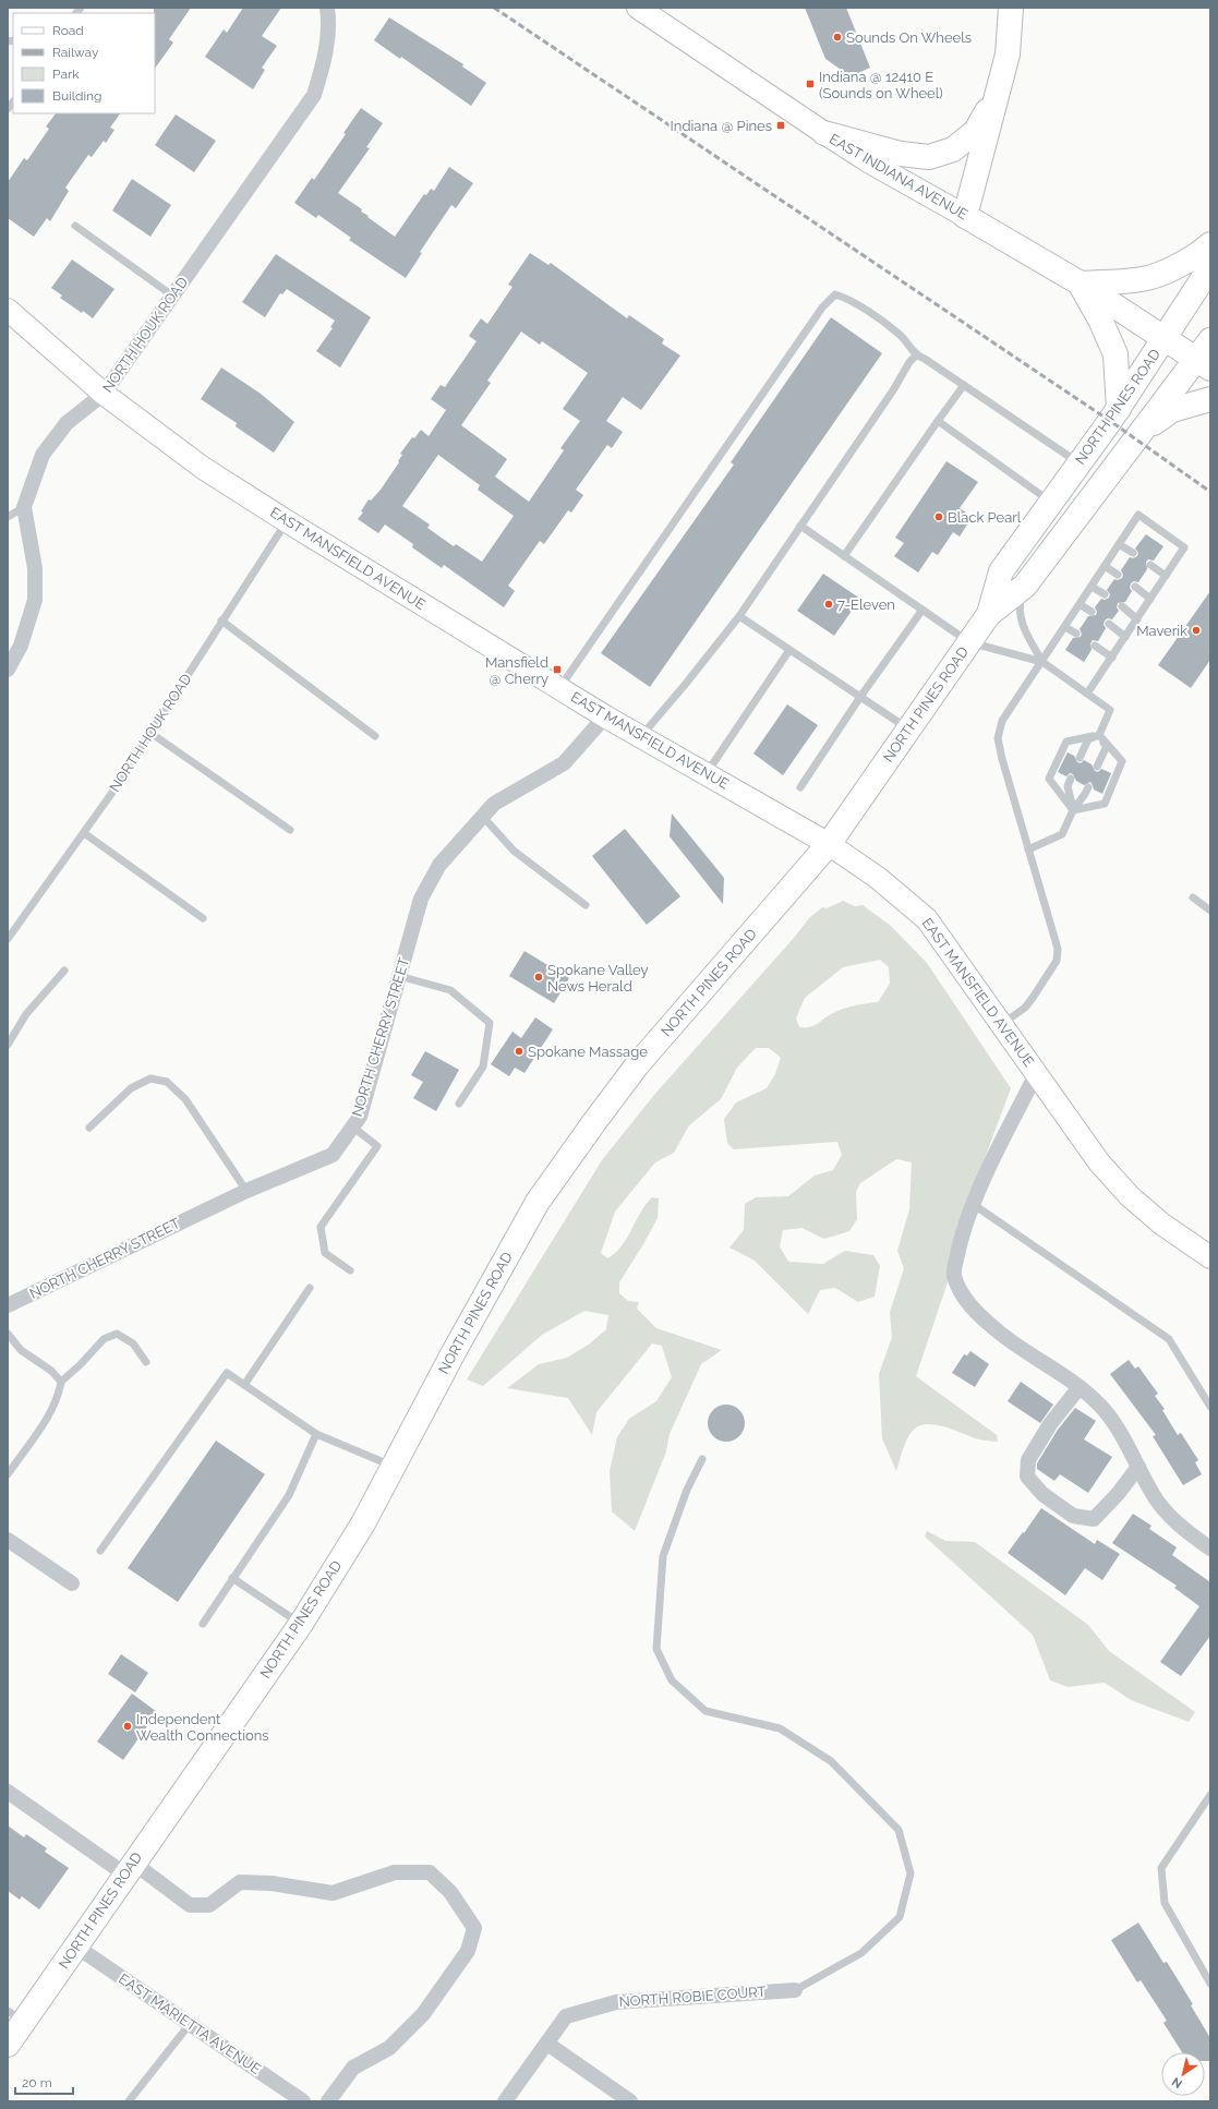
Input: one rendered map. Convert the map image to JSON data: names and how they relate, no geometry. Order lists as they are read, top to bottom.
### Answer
{
  "streets": {
    "main road": ["EAST INDIANA AVENUE", "NORTH PINES ROAD"],
    "street": [
      "NORTH HOUK ROAD",
      "EAST MANSFIELD AVENUE",
      "NORTH CHERRY STREET",
      "NORTH ROBIE COURT",
      "EAST MARIETTA AVENUE"
    ]
  },
  "crossings": [
    ["EAST INDIANA AVENUE", "NORTH PINES ROAD"],
    ["NORTH HOUK ROAD", "EAST MANSFIELD AVENUE"],
    ["NORTH PINES ROAD", "EAST MANSFIELD AVENUE"],
    ["NORTH PINES ROAD", "EAST MARIETTA AVENUE"],
    ["EAST MANSFIELD AVENUE", "NORTH CHERRY STREET"]
  ],
  "places": {
    "other": [
      "Sounds On Wheels",
      "Black Pearl",
      "7-Eleven",
      "Maverik",
      "Spokane Valley News Herald",
      "Spokane Massage",
      "Independent Wealth Connections"
    ],
    "transit": ["Indiana @ 12410 E (Sounds on Wheel)", "Indiana @ Pines", "Mansfield @ Cherry"]
  },
  "legend": [
    "Road",
    "Railway",
    "Park",
    "Building"
  ],
  "scale_bar": "20 m",
  "north": "bottom left"
}
